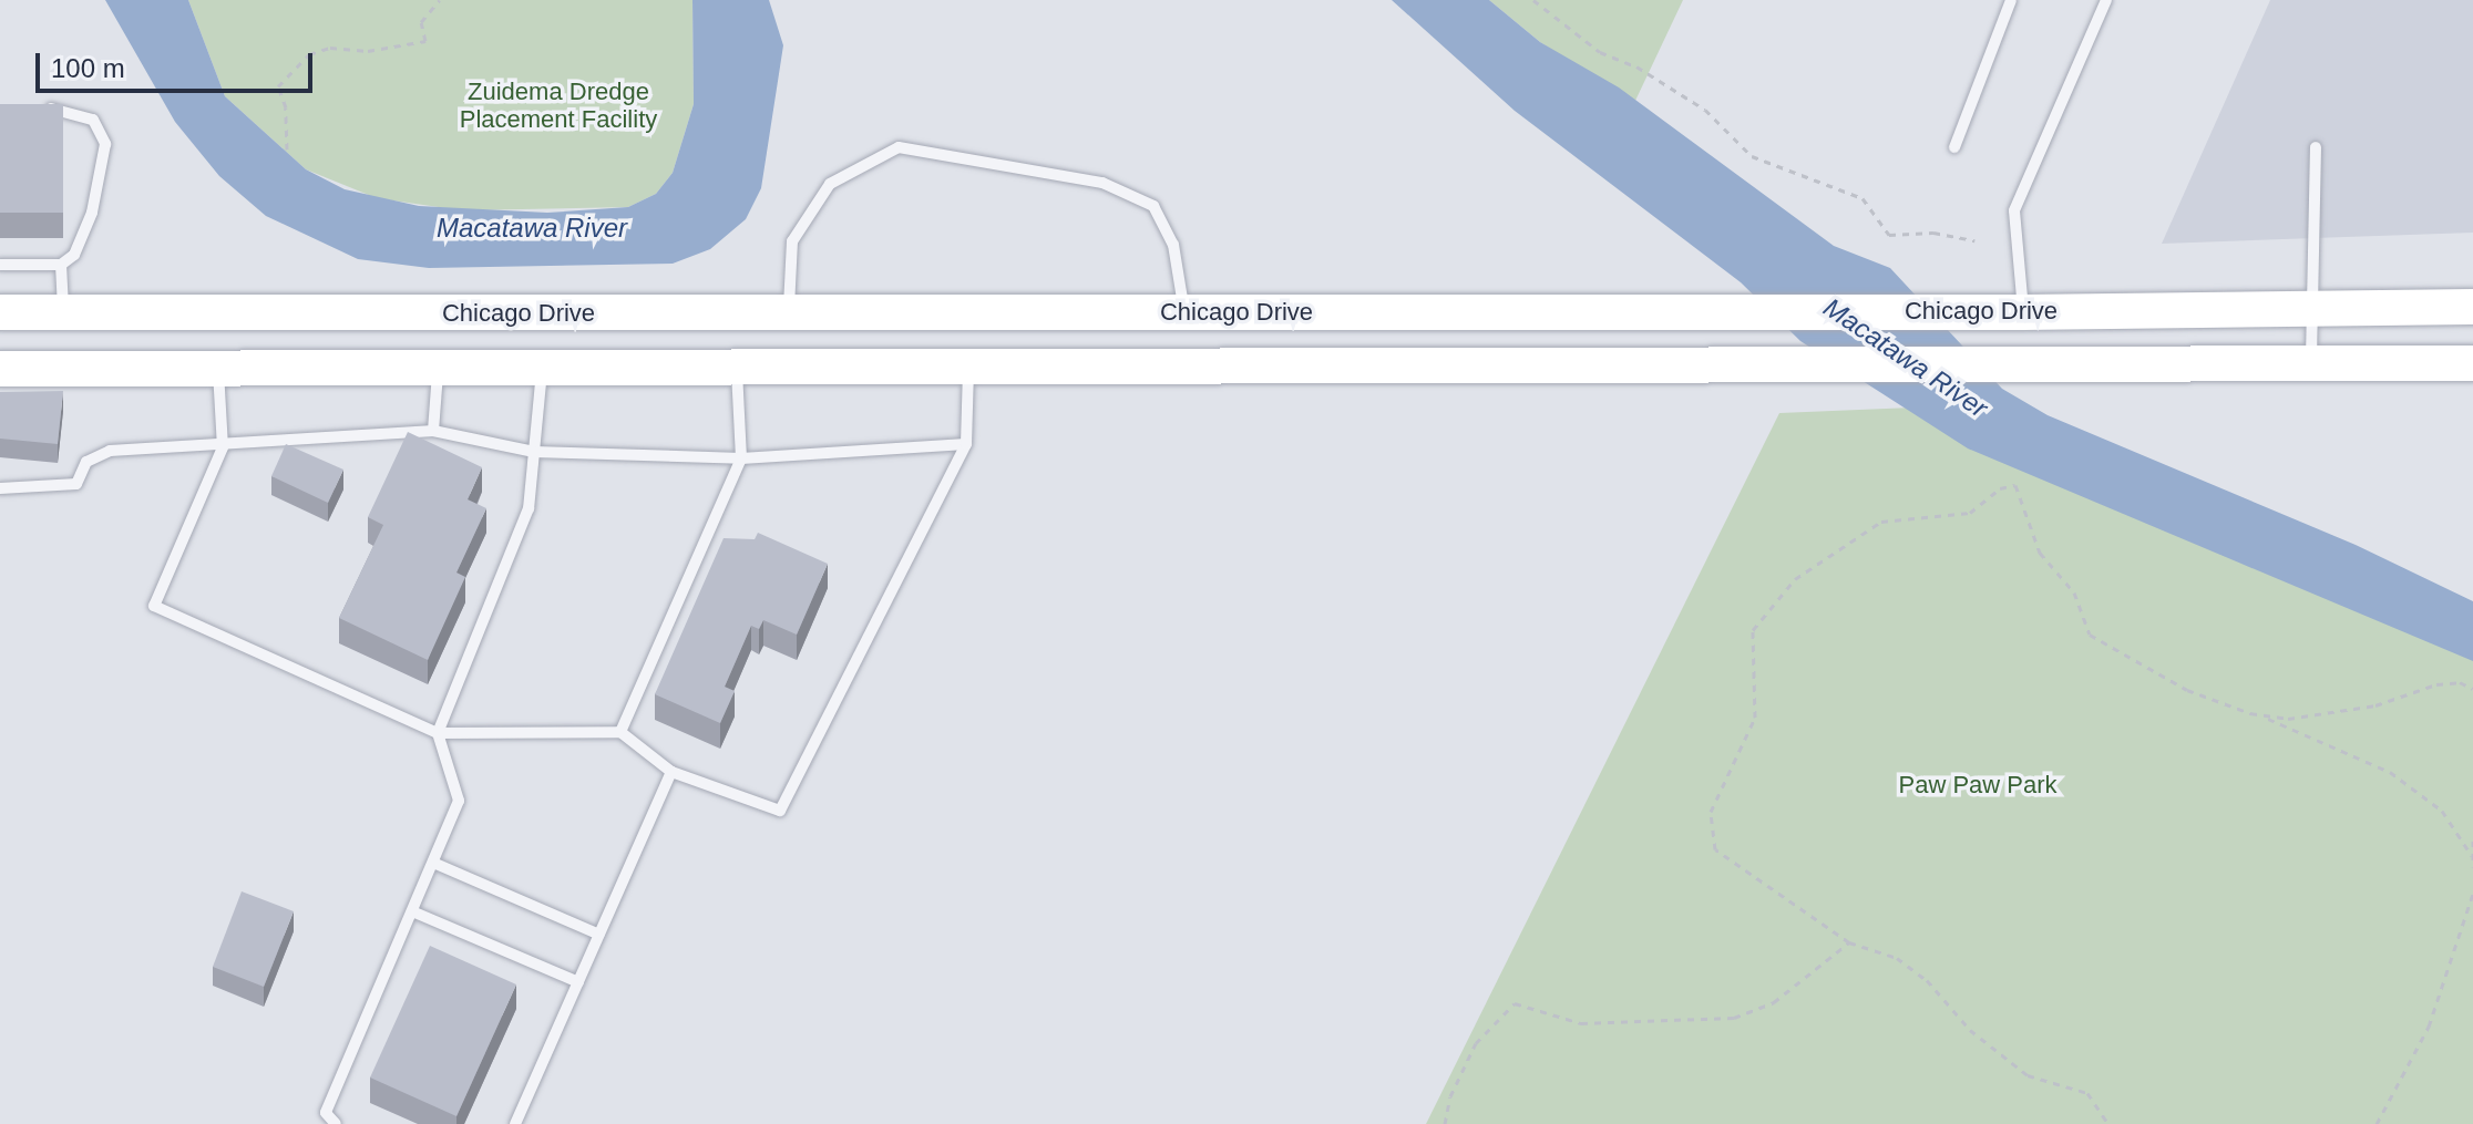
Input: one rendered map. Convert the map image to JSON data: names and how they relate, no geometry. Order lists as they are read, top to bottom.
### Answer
{
  "streets": {
    "main road": ["Chicago Drive"]
  },
  "water": ["Macatawa River"],
  "parks": ["Zuidema Dredge Placement Facility", "Paw Paw Park"],
  "scale_bar": "100 m"
}
